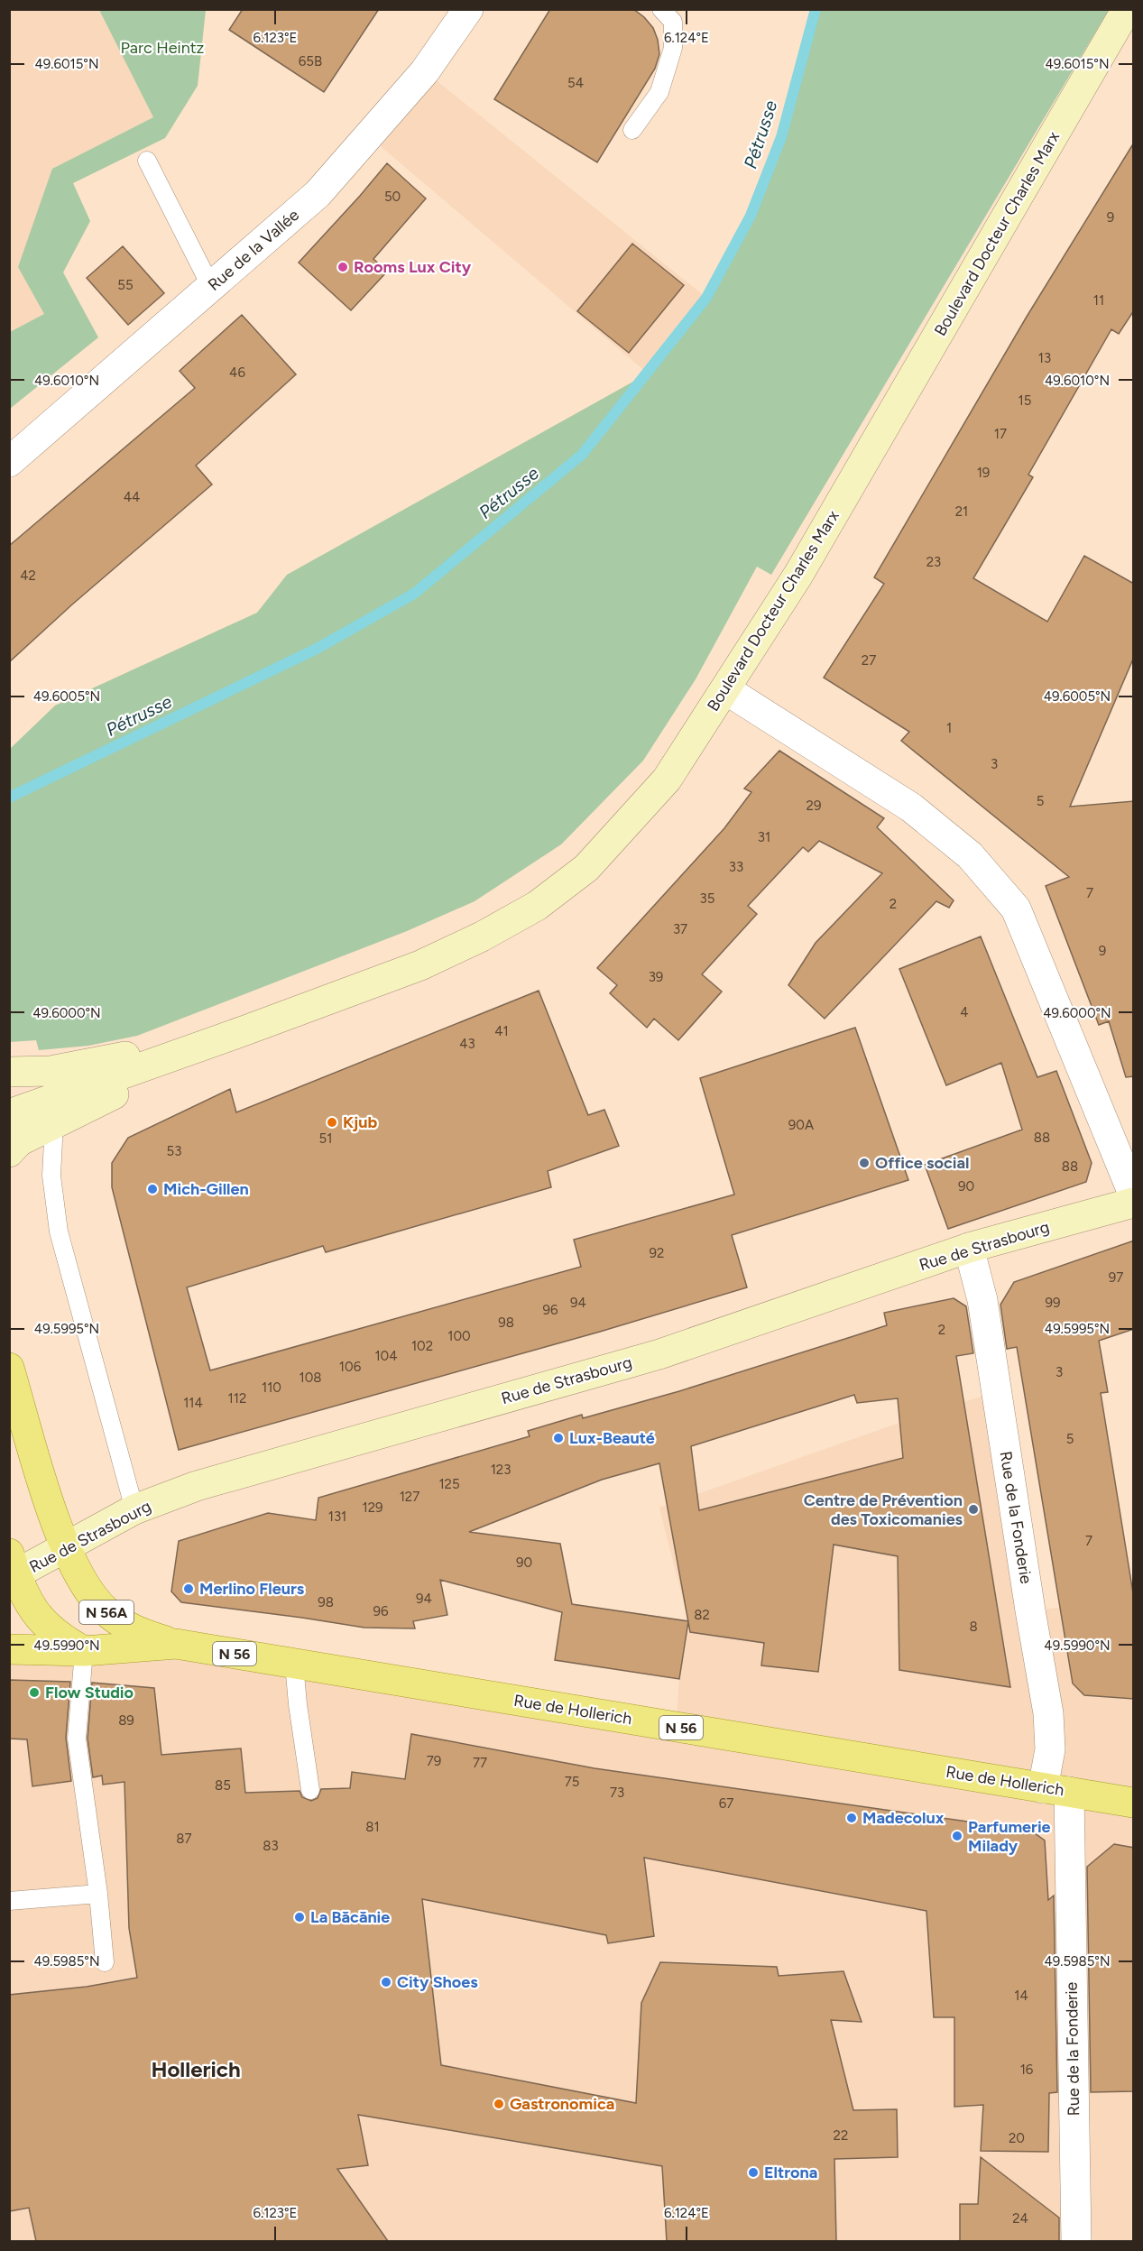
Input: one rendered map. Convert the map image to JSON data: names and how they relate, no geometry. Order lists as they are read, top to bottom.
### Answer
{
  "streets": {
    "main road": [
      "Boulevard Docteur Charles Marx",
      "Rue de Strasbourg",
      "N 56A",
      "N 56",
      "Rue de Hollerich"
    ],
    "street": ["Rue de la Vallée", "Rue de la Fonderie"]
  },
  "crossings": [
    ["Rue de Strasbourg", "Rue de la Fonderie"],
    ["Rue de Strasbourg", "N 56A"],
    ["Rue de la Fonderie", "Rue de Hollerich"],
    ["N 56A", "Rue de Hollerich"]
  ],
  "districts": ["Hollerich"],
  "water": ["Pétrusse"],
  "parks": ["Parc Heintz"],
  "places": [
    "Rooms Lux City",
    "Kjub",
    "Office social",
    "Mich-Gillen",
    "Lux-Beauté",
    "Centre de Prévention des Toxicomanies",
    "Merlino Fleurs",
    "Flow Studio",
    "Madecolux",
    "Parfumerie Milady",
    "La Băcănie",
    "City Shoes",
    "Gastronomica",
    "Eltrona"
  ],
  "house_numbers": [
    "65B",
    "54",
    "50",
    "9",
    "55",
    "11",
    "13",
    "46",
    "15",
    "17",
    "19",
    "44",
    "21",
    "23",
    "42",
    "27",
    "1",
    "3",
    "5",
    "29",
    "31",
    "33",
    "7",
    "35",
    "2",
    "37",
    "9",
    "39",
    "4",
    "41",
    "43",
    "90A",
    "88",
    "51",
    "53",
    "88",
    "90",
    "92",
    "97",
    "94",
    "99",
    "96",
    "98",
    "2",
    "100",
    "102",
    "104",
    "106",
    "3",
    "108",
    "110",
    "112",
    "114",
    "5",
    "123",
    "125",
    "127",
    "129",
    "131",
    "7",
    "90",
    "94",
    "98",
    "96",
    "82",
    "8",
    "89",
    "79",
    "77",
    "75",
    "85",
    "73",
    "67",
    "81",
    "87",
    "83",
    "14",
    "16",
    "22",
    "20",
    "24"
  ],
  "coordinates": [
    "6.123°E",
    "6.124°E",
    "49.6015°N",
    "49.6010°N",
    "49.6005°N",
    "49.6000°N",
    "49.5995°N",
    "49.5990°N",
    "49.5985°N"
  ]
}
